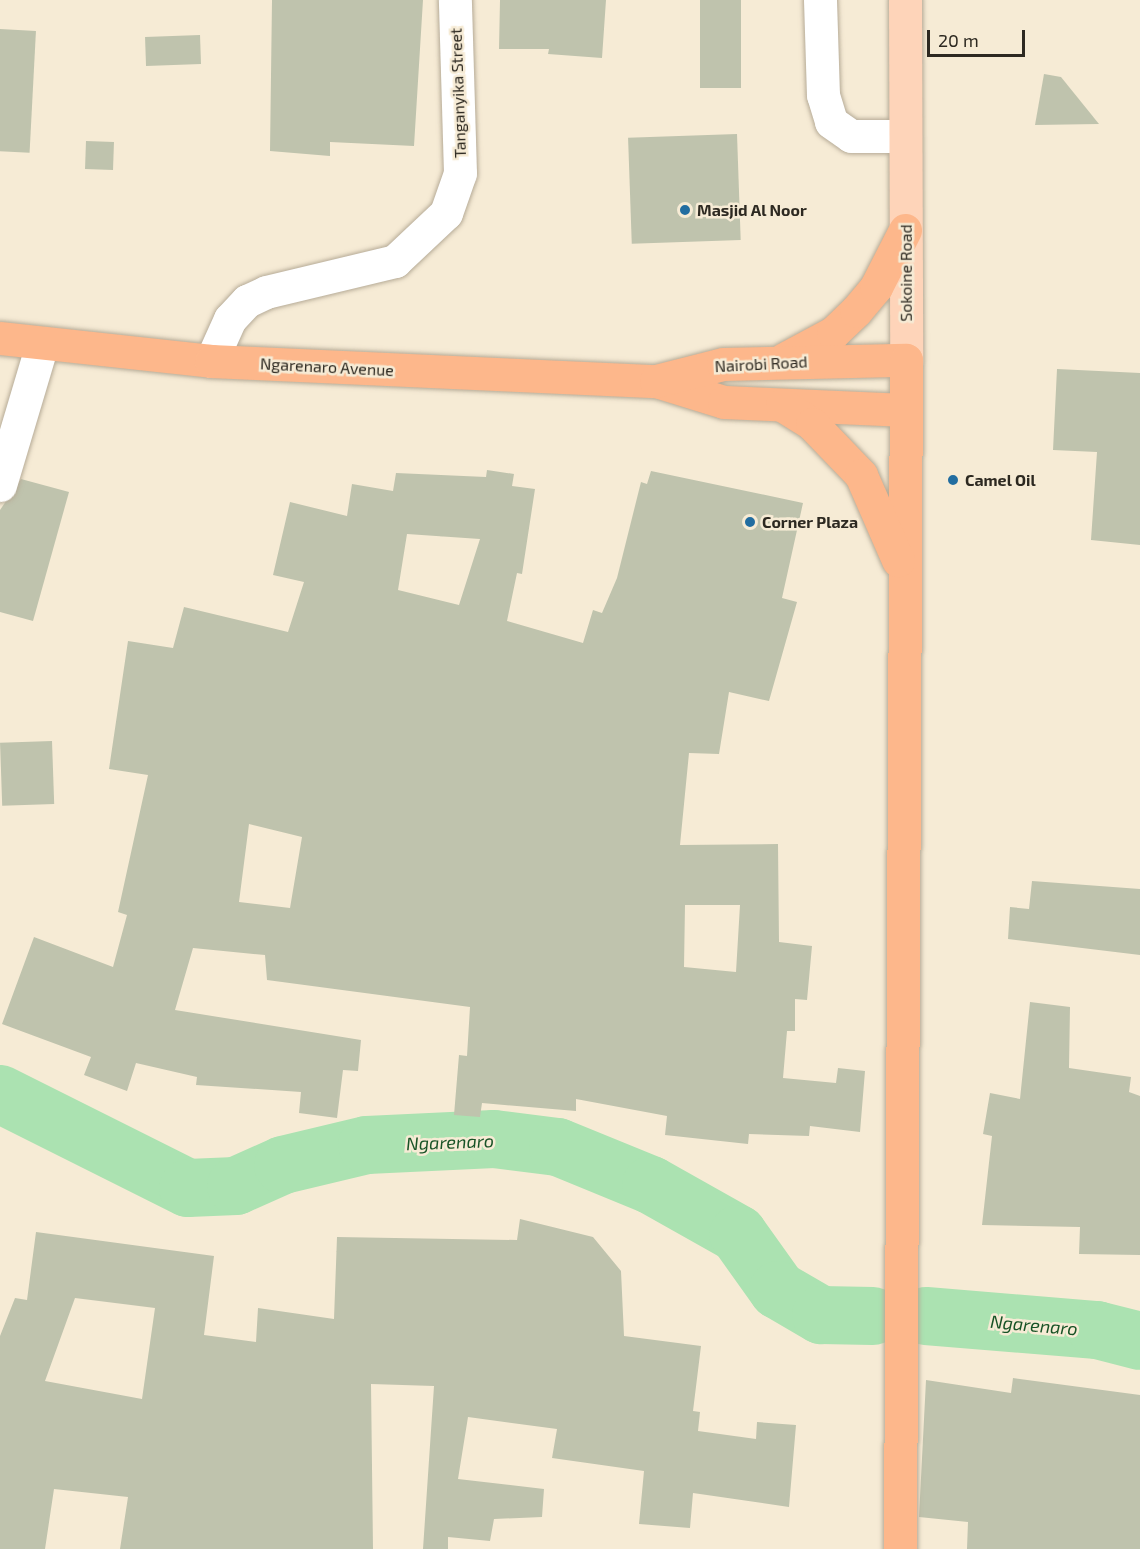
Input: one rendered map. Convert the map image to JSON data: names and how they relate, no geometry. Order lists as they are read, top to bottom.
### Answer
{
  "streets": {
    "highway": ["Sokoine Road", "Nairobi Road", "Ngarenaro Avenue"],
    "street": ["Tanganyika Street"]
  },
  "crossings": [
    ["Tanganyika Street", "Ngarenaro Avenue"],
    ["Sokoine Road", "Nairobi Road"],
    ["Nairobi Road", "Ngarenaro Avenue"]
  ],
  "water": ["Ngarenaro"],
  "places": ["Masjid Al Noor", "Camel Oil", "Corner Plaza"],
  "scale_bar": "20 m"
}
